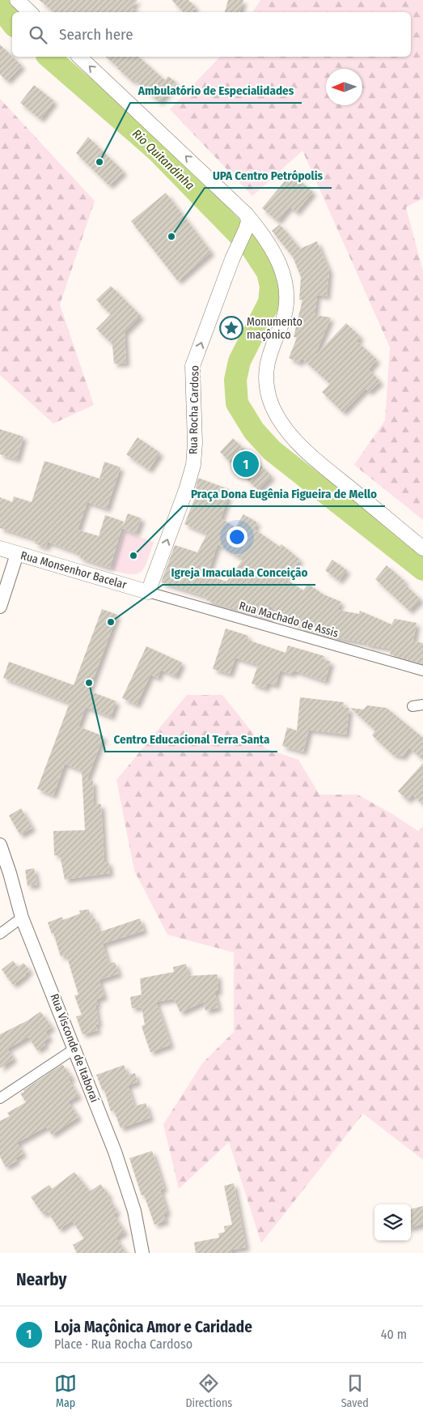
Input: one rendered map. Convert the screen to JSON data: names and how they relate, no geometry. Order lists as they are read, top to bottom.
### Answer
{
  "streets": {
    "main road": ["Rua Rocha Cardoso", "Rua Monsenhor Bacelar"],
    "street": ["Rua Machado de Assis", "Rua Visconde de Itaboraí"]
  },
  "crossings": [
    ["Rua Rocha Cardoso", "Rua Monsenhor Bacelar"],
    ["Rua Rocha Cardoso", "Rua Machado de Assis"],
    ["Rua Monsenhor Bacelar", "Rua Machado de Assis"]
  ],
  "one_way": ["Rua Rocha Cardoso"],
  "water": ["Rio Quitandinha"],
  "places": {
    "other": [
      "Ambulatório de Especialidades",
      "UPA Centro Petrópolis",
      "Praça Dona Eugênia Figueira de Mello",
      "Igreja Imaculada Conceição",
      "Centro Educacional Terra Santa"
    ],
    "place": ["Monumento maçônico"]
  },
  "north": "left",
  "page": {
    "search": "Search here",
    "pins": "1",
    "heading": "Nearby",
    "list": [
      {
        "mark": "1",
        "name": "Loja Maçônica Amor e Caridade",
        "note": "Place · Rua Rocha Cardoso",
        "value": "40 m"
      }
    ],
    "nav": ["Map", "Directions", "Saved"]
  }
}
